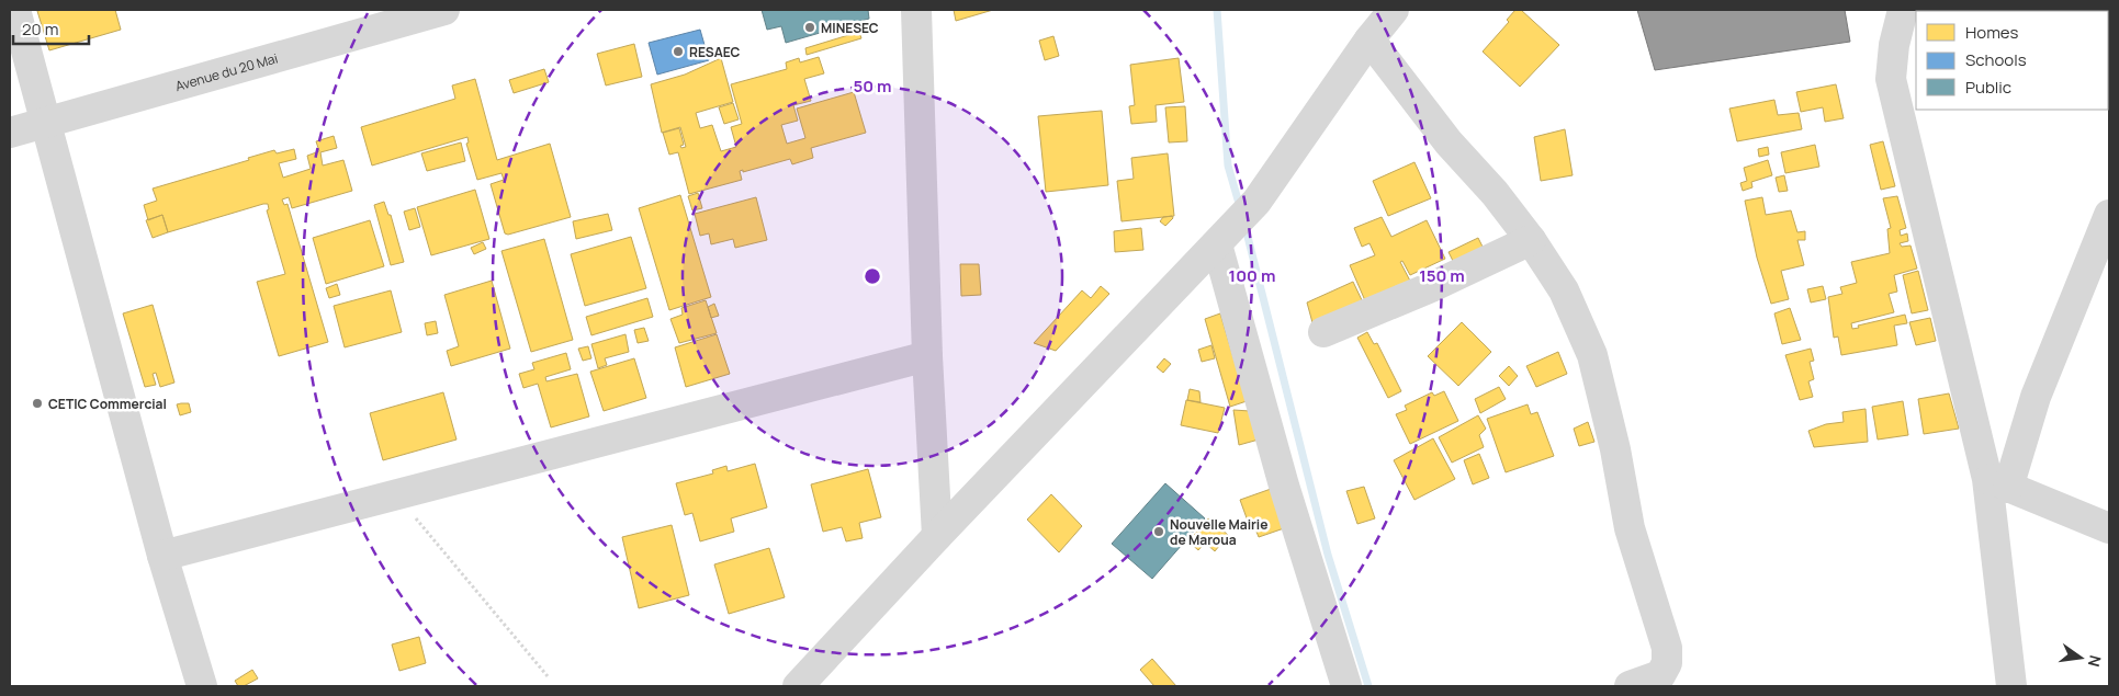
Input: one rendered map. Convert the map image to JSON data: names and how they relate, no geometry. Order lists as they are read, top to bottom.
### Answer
{
  "streets": {
    "street": ["Avenue du 20 Mai"]
  },
  "places": [
    "MINESEC",
    "RESAEC",
    "CETIC Commercial",
    "Nouvelle Mairie de Maroua"
  ],
  "legend": ["Homes", "Schools", "Public"],
  "scale_bar": "20 m",
  "north": "right",
  "rings": ["50 m", "100 m", "150 m"]
}
